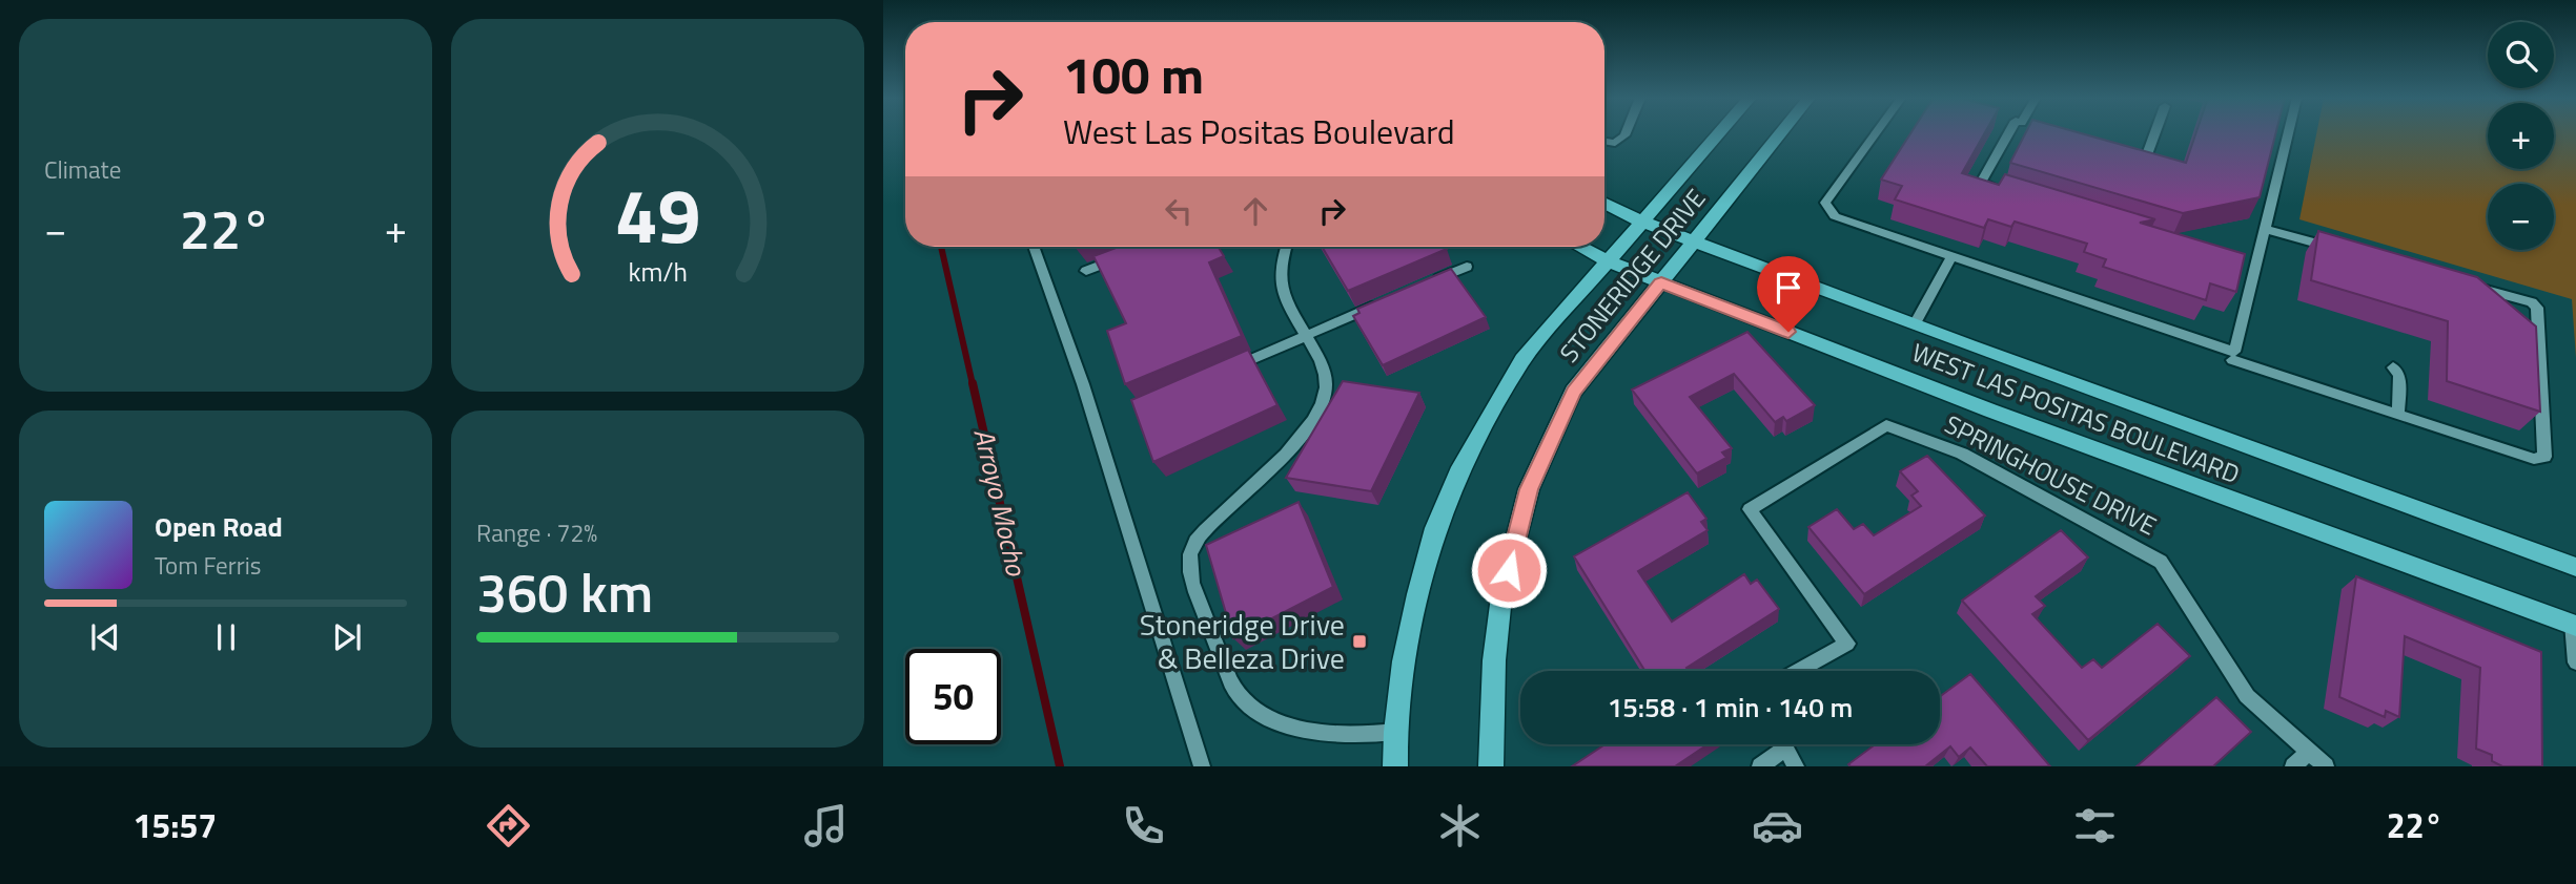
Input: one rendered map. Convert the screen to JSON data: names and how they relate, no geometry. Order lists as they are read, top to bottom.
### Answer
{
  "streets": {
    "main road": ["STONERIDGE DRIVE", "WEST LAS POSITAS BOULEVARD"],
    "street": ["SPRINGHOUSE DRIVE"]
  },
  "crossings": [
    ["STONERIDGE DRIVE", "WEST LAS POSITAS BOULEVARD"]
  ],
  "water": ["Arroyo Mocho"],
  "places": {
    "transit": ["Stoneridge Drive & Belleza Drive"]
  },
  "page": {
    "tile": [
      "Climate",
      ["Range · 72%", "360 km"]
    ],
    "map_buttons": ["+", "−"],
    "turn": ["100 m", "West Las Positas Boulevard"],
    "heat": ["−", "22°", "+"],
    "song": ["Open Road", "Tom Ferris"],
    "limit": "50",
    "trip": "15:58 · 1 min · 140 m",
    "tabs": ["15:57", "22°"],
    "gauge": ["49", "km/h"]
  }
}
